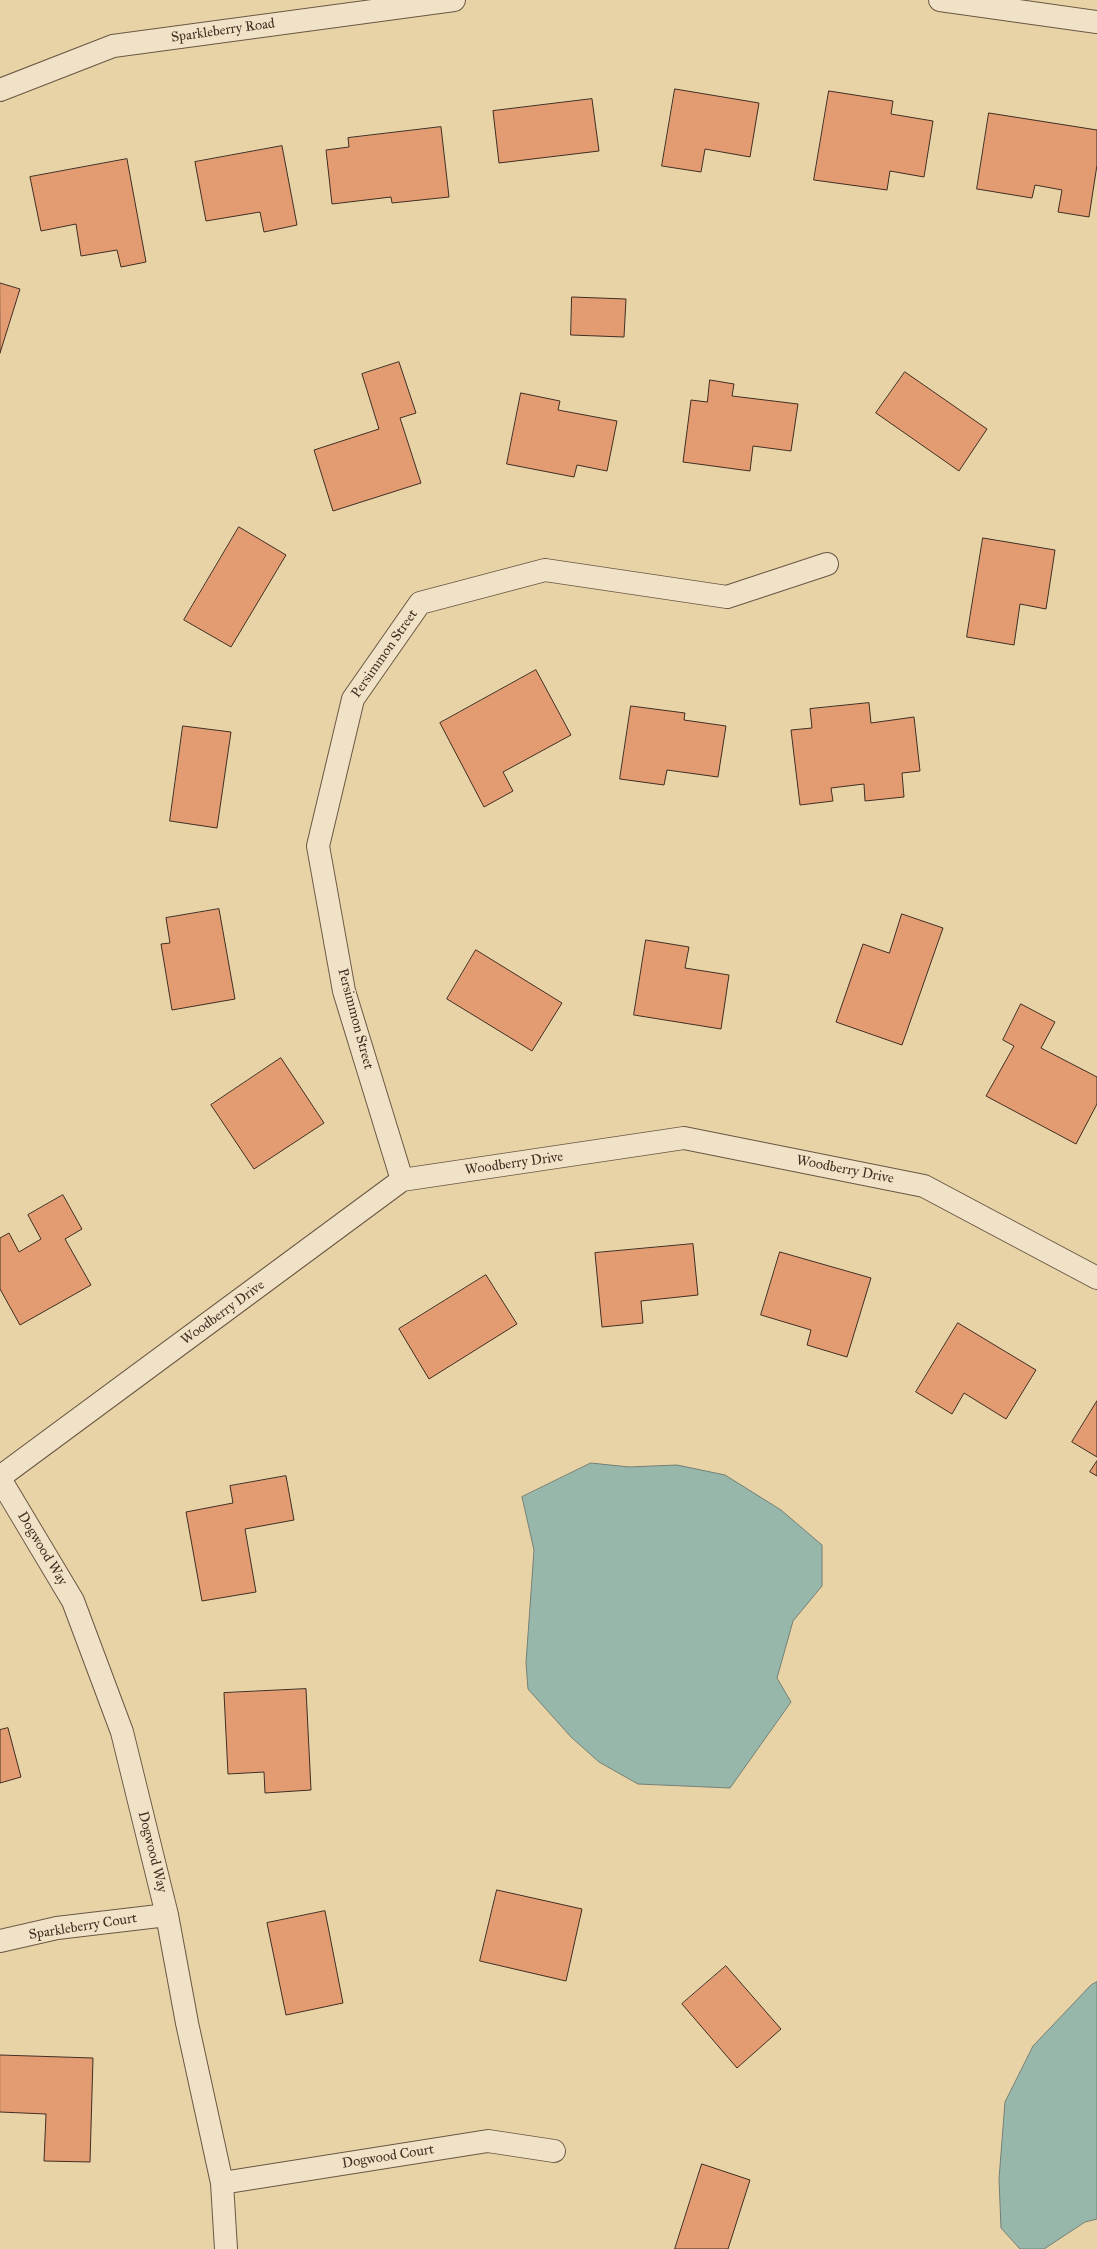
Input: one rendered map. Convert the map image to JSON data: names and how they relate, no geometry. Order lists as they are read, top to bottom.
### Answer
{
  "streets": {
    "street": [
      "Sparkleberry Road",
      "Persimmon Street",
      "Woodberry Drive",
      "Dogwood Way",
      "Sparkleberry Court",
      "Dogwood Court"
    ]
  },
  "crossings": [
    ["Persimmon Street", "Woodberry Drive"],
    ["Woodberry Drive", "Dogwood Way"],
    ["Dogwood Way", "Sparkleberry Court"],
    ["Dogwood Way", "Dogwood Court"]
  ]
}
